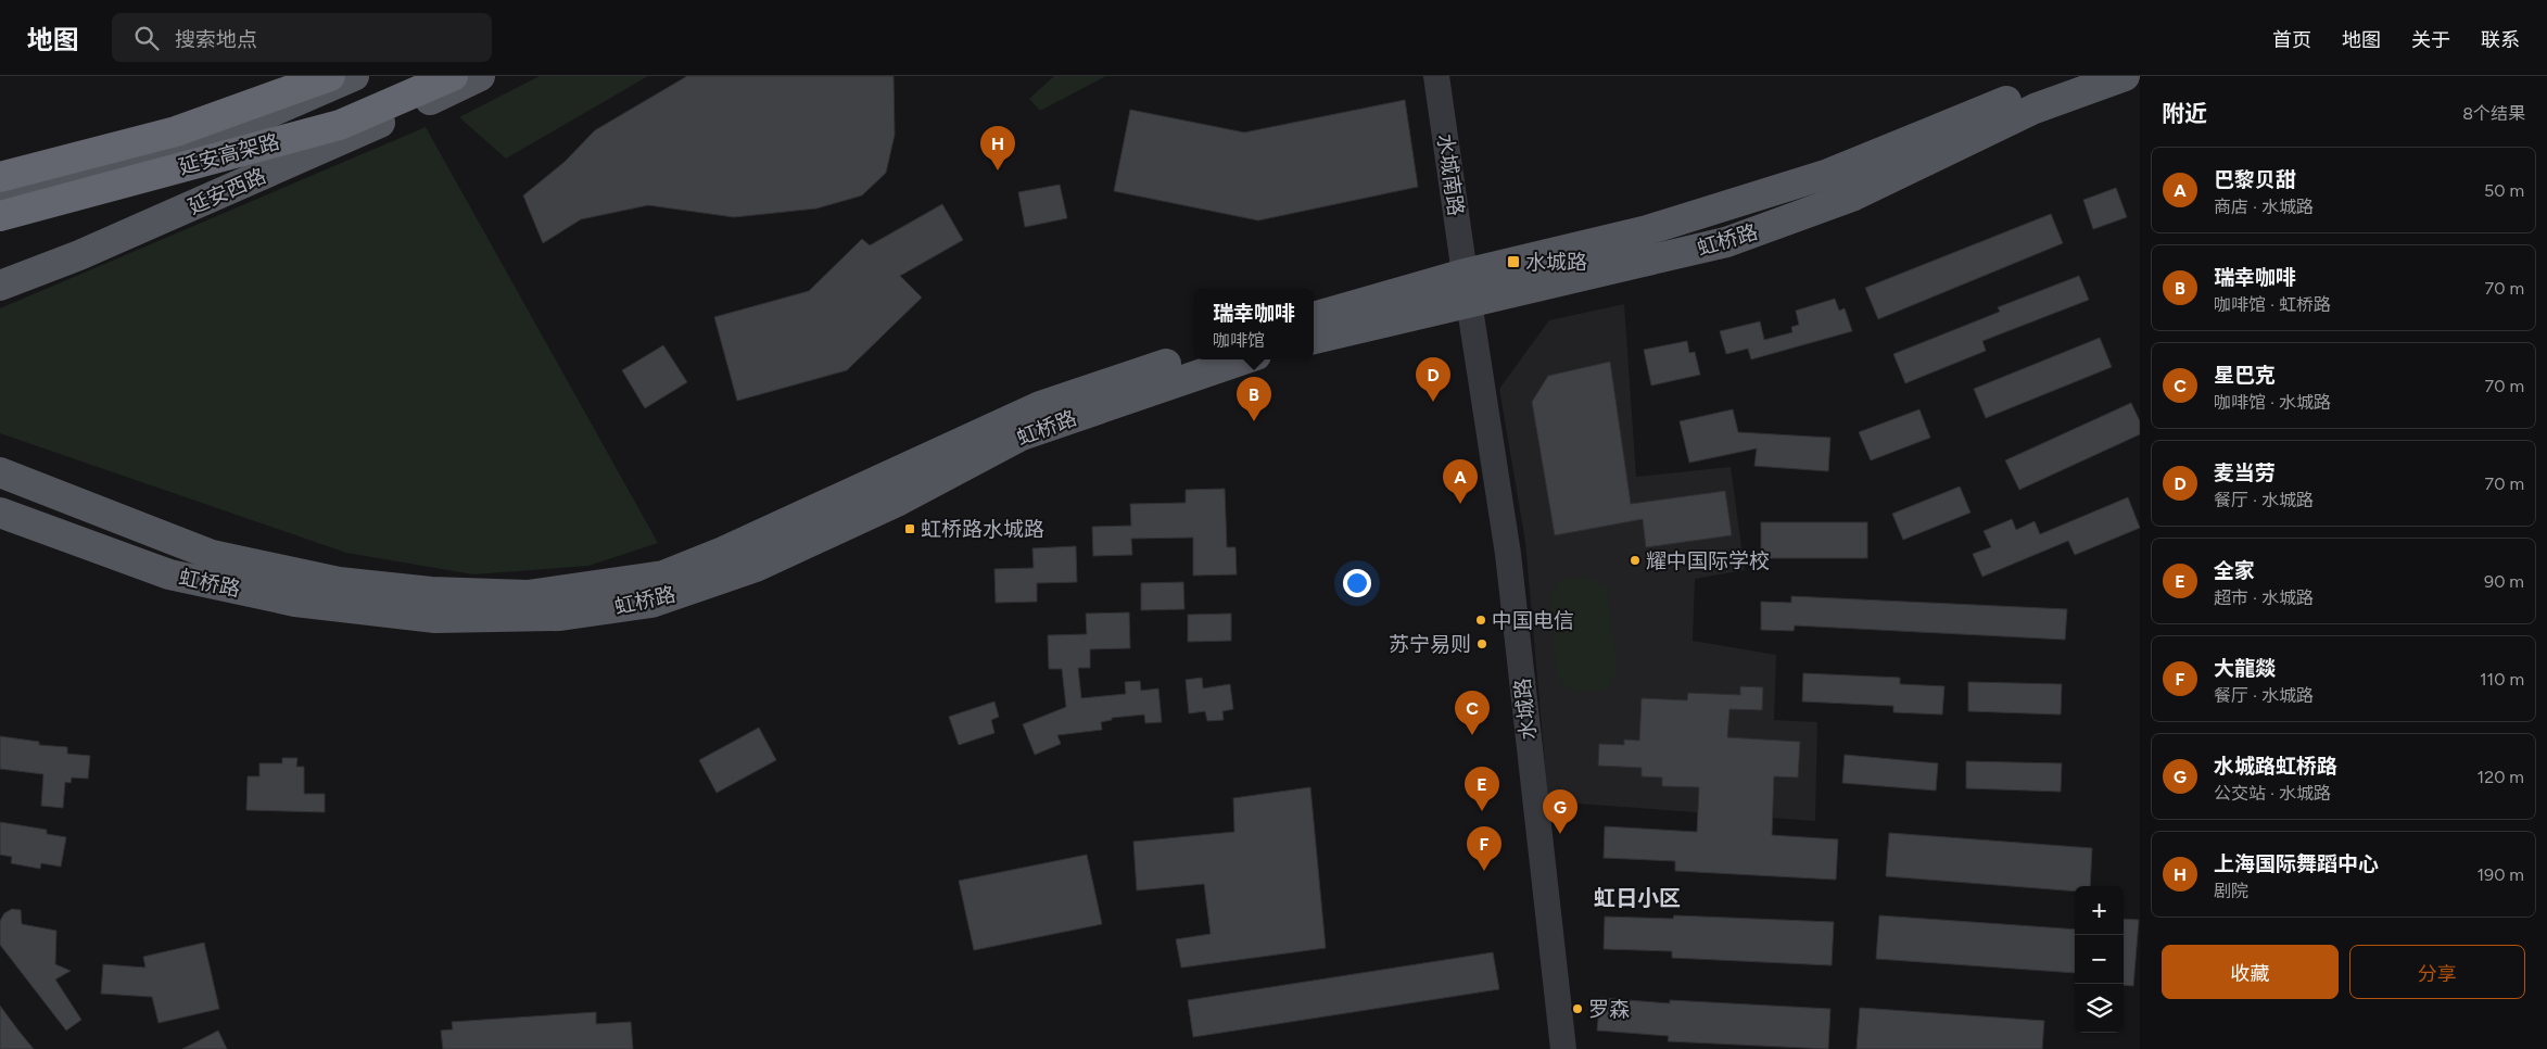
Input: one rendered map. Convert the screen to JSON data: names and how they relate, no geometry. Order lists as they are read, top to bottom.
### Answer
{
  "streets": {
    "highway": ["延安高架路"],
    "main road": ["延安西路", "虹桥路"],
    "street": ["水城南路", "水城路"]
  },
  "crossings": [
    ["水城南路", "虹桥路"],
    ["水城南路", "水城路"],
    ["虹桥路", "水城路"]
  ],
  "districts": ["虹日小区"],
  "places": {
    "transit": ["水城路", "虹桥路水城路"],
    "other": [
      "耀中国际学校",
      "中国电信",
      "苏宁易则",
      "罗森"
    ]
  },
  "page": {
    "header": "地图",
    "search": "搜索地点",
    "nav": [
      "首页",
      "地图",
      "关于",
      "联系"
    ],
    "heading": ["附近", "8个结果"],
    "pins": [
      "H",
      "D",
      "B",
      "A",
      "C",
      "E",
      "G",
      "F"
    ],
    "list": [
      {
        "mark": "A",
        "name": "巴黎贝甜",
        "note": "商店 · 水城路",
        "value": "50 m"
      },
      {
        "mark": "B",
        "name": "瑞幸咖啡",
        "note": "咖啡馆 · 虹桥路",
        "value": "70 m"
      },
      {
        "mark": "C",
        "name": "星巴克",
        "note": "咖啡馆 · 水城路",
        "value": "70 m"
      },
      {
        "mark": "D",
        "name": "麦当劳",
        "note": "餐厅 · 水城路",
        "value": "70 m"
      },
      {
        "mark": "E",
        "name": "全家",
        "note": "超市 · 水城路",
        "value": "90 m"
      },
      {
        "mark": "F",
        "name": "大龍燚",
        "note": "餐厅 · 水城路",
        "value": "110 m"
      },
      {
        "mark": "G",
        "name": "水城路虹桥路",
        "note": "公交站 · 水城路",
        "value": "120 m"
      },
      {
        "mark": "H",
        "name": "上海国际舞蹈中心",
        "note": "剧院",
        "value": "190 m"
      }
    ],
    "popup": ["瑞幸咖啡", "咖啡馆"],
    "map_buttons": ["+", "−"],
    "buttons": ["收藏", "分享"]
  }
}
